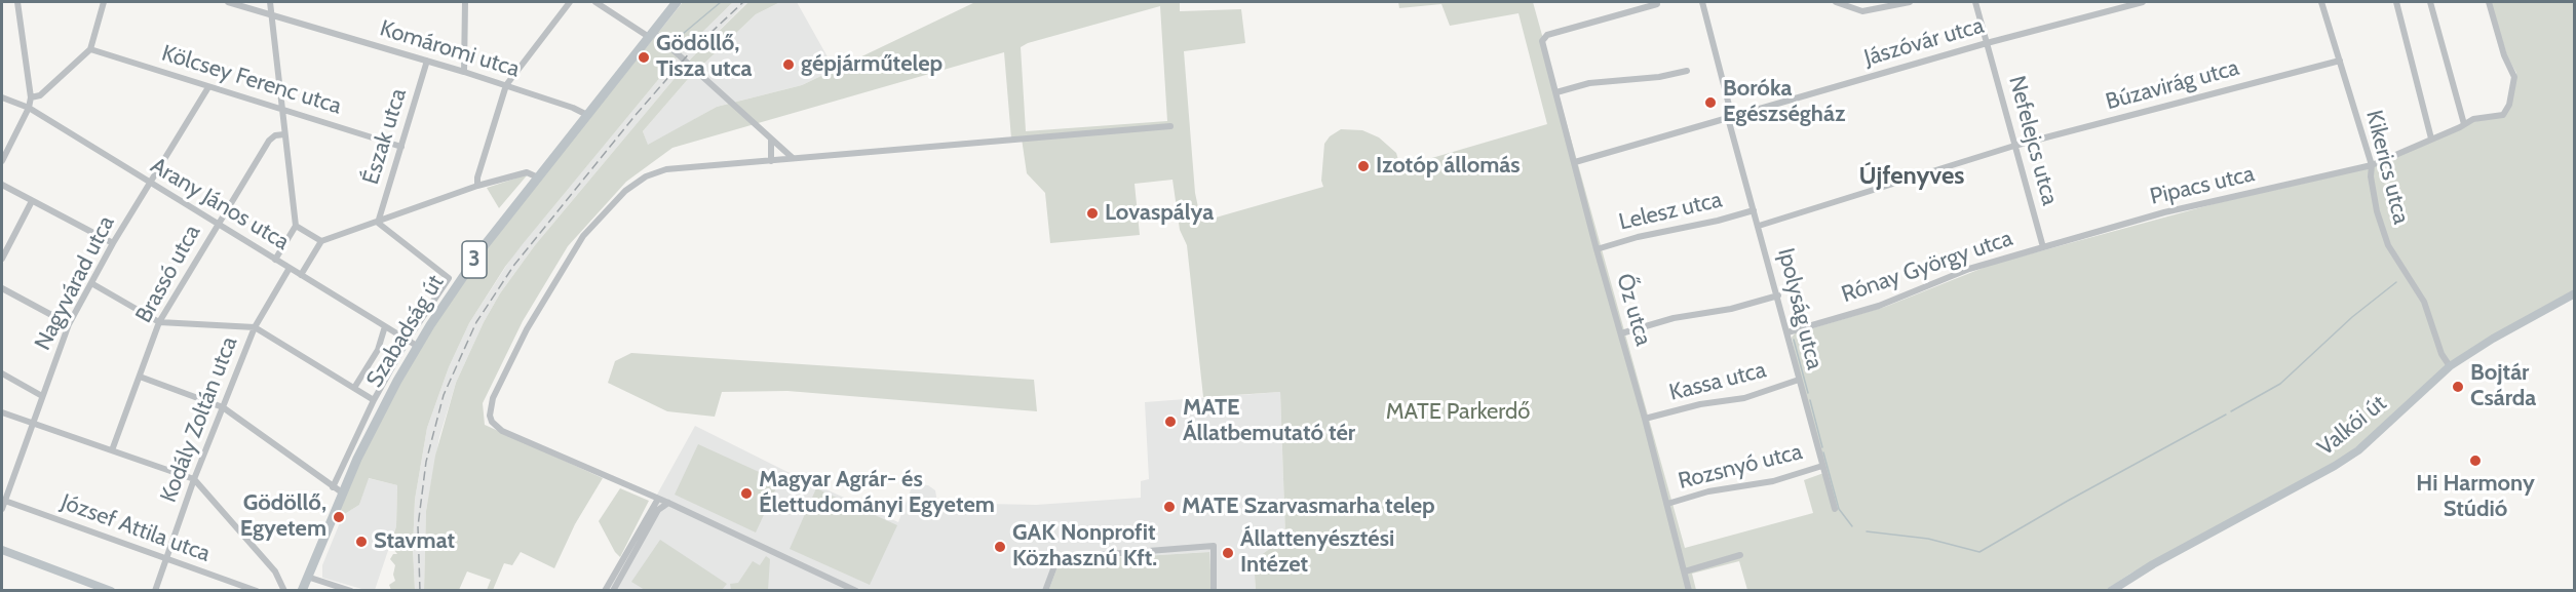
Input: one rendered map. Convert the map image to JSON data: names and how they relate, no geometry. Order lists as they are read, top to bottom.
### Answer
{
  "streets": {
    "main road": ["3", "Szabadság út", "Valkói út"],
    "street": [
      "Jászóvár utca",
      "Komáromi utca",
      "Kölcsey Ferenc utca",
      "Búzavirág utca",
      "Észak utca",
      "Nefelejcs utca",
      "Kikerics utca",
      "Pipacs utca",
      "Arany János utca",
      "Lelesz utca",
      "Rónay György utca",
      "Brassó utca",
      "Nagyvárad utca",
      "Ipolyság utca",
      "Őz utca",
      "Kassa utca",
      "Kodály Zoltán utca",
      "Rozsnyó utca",
      "József Attila utca"
    ]
  },
  "crossings": [
    ["Jászóvár utca", "Nefelejcs utca"],
    ["Jászóvár utca", "Ipolyság utca"],
    ["Jászóvár utca", "Őz utca"],
    ["Komáromi utca", "Észak utca"],
    ["Komáromi utca", "Szabadság út"],
    ["Kölcsey Ferenc utca", "Észak utca"],
    ["Kölcsey Ferenc utca", "Nagyvárad utca"],
    ["Búzavirág utca", "Nefelejcs utca"],
    ["Búzavirág utca", "Kikerics utca"],
    ["Búzavirág utca", "Ipolyság utca"],
    ["Észak utca", "Szabadság út"],
    ["Nefelejcs utca", "Pipacs utca"],
    ["Nefelejcs utca", "Rónay György utca"],
    ["Kikerics utca", "Pipacs utca"],
    ["Kikerics utca", "Valkói út"],
    ["Pipacs utca", "Rónay György utca"],
    ["Arany János utca", "Brassó utca"],
    ["Arany János utca", "Nagyvárad utca"],
    ["Arany János utca", "Szabadság út"],
    ["Arany János utca", "Kodály Zoltán utca"],
    ["Lelesz utca", "Ipolyság utca"],
    ["Lelesz utca", "Őz utca"],
    ["Rónay György utca", "Ipolyság utca"],
    ["Nagyvárad utca", "József Attila utca"],
    ["Ipolyság utca", "Kassa utca"],
    ["Ipolyság utca", "Rozsnyó utca"],
    ["Őz utca", "Kassa utca"],
    ["Őz utca", "Rozsnyó utca"],
    ["Kodály Zoltán utca", "József Attila utca"]
  ],
  "districts": ["Újfenyves"],
  "parks": ["MATE Parkerdő"],
  "places": [
    "Gödöllő, Tisza utca",
    "gépjárműtelep",
    "Boróka Egészségház",
    "Izotóp állomás",
    "Lovaspálya",
    "Bojtár Csárda",
    "MATE Állatbemutató tér",
    "Hi Harmony Stúdió",
    "Magyar Agrár- és Élettudományi Egyetem",
    "MATE Szarvasmarha telep",
    "Gödöllő, Egyetem",
    "Stavmat",
    "GAK Nonprofit Közhasznú Kft.",
    "Állattenyésztési Intézet"
  ]
}
